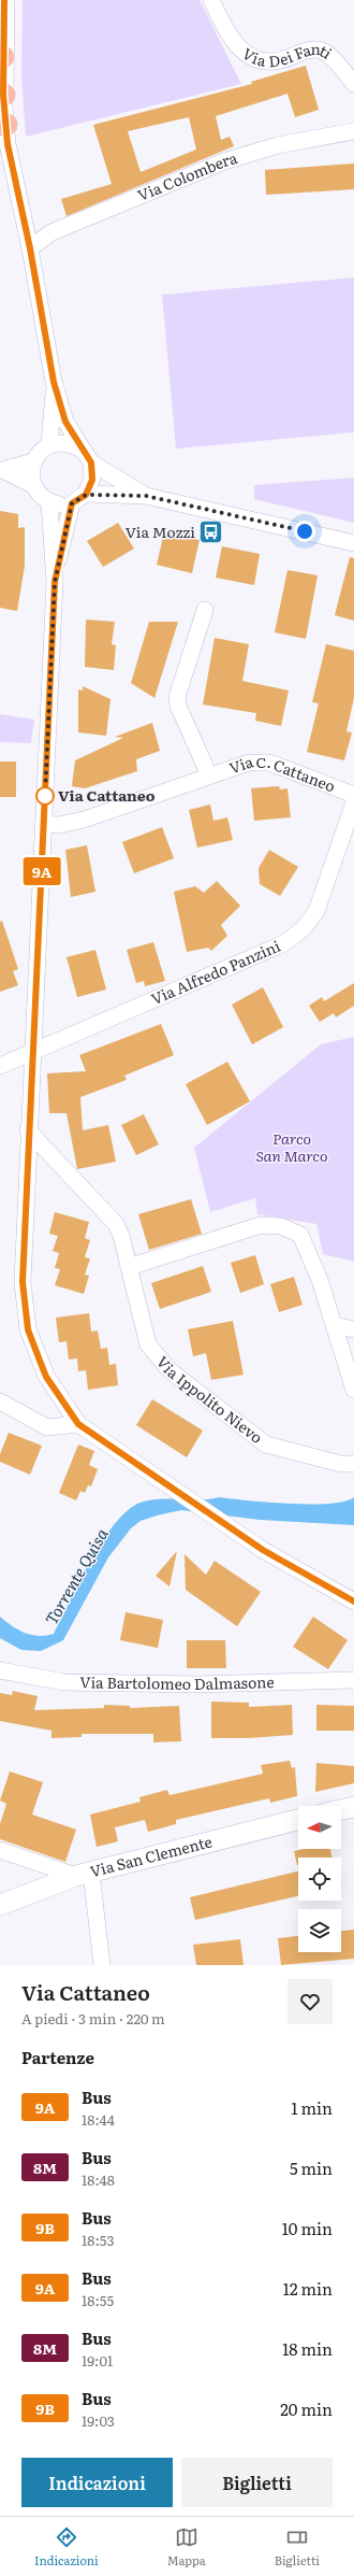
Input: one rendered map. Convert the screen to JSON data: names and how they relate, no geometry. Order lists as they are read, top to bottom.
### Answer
{
  "streets": {
    "street": [
      "Via Dei Fanti",
      "Via Colombera",
      "Via C. Cattaneo",
      "Via Alfredo Panzini",
      "Via Ippolito Nievo",
      "Via Bartolomeo Dalmasone",
      "Via San Clemente"
    ]
  },
  "water": ["Torrente Quisa"],
  "parks": ["Parco San Marco"],
  "places": {
    "bus stop": ["Via Mozzi"],
    "other": ["Via Cattaneo"]
  },
  "lines": ["bus line 9A"],
  "north": "left",
  "page": {
    "on_map": "9A",
    "heading": [
      ["Via Cattaneo", "A piedi · 3 min · 220 m"],
      "Partenze"
    ],
    "list": [
      {
        "mark": "9A",
        "name": "Bus",
        "note": "18:44",
        "value": "1 min"
      },
      {
        "mark": "8M",
        "name": "Bus",
        "note": "18:48",
        "value": "5 min"
      },
      {
        "mark": "9B",
        "name": "Bus",
        "note": "18:53",
        "value": "10 min"
      },
      {
        "mark": "9A",
        "name": "Bus",
        "note": "18:55",
        "value": "12 min"
      },
      {
        "mark": "8M",
        "name": "Bus",
        "note": "19:01",
        "value": "18 min"
      },
      {
        "mark": "9B",
        "name": "Bus",
        "note": "19:03",
        "value": "20 min"
      }
    ],
    "buttons": ["Indicazioni", "Biglietti"],
    "tabs": ["Indicazioni", "Mappa", "Biglietti"]
  }
}
